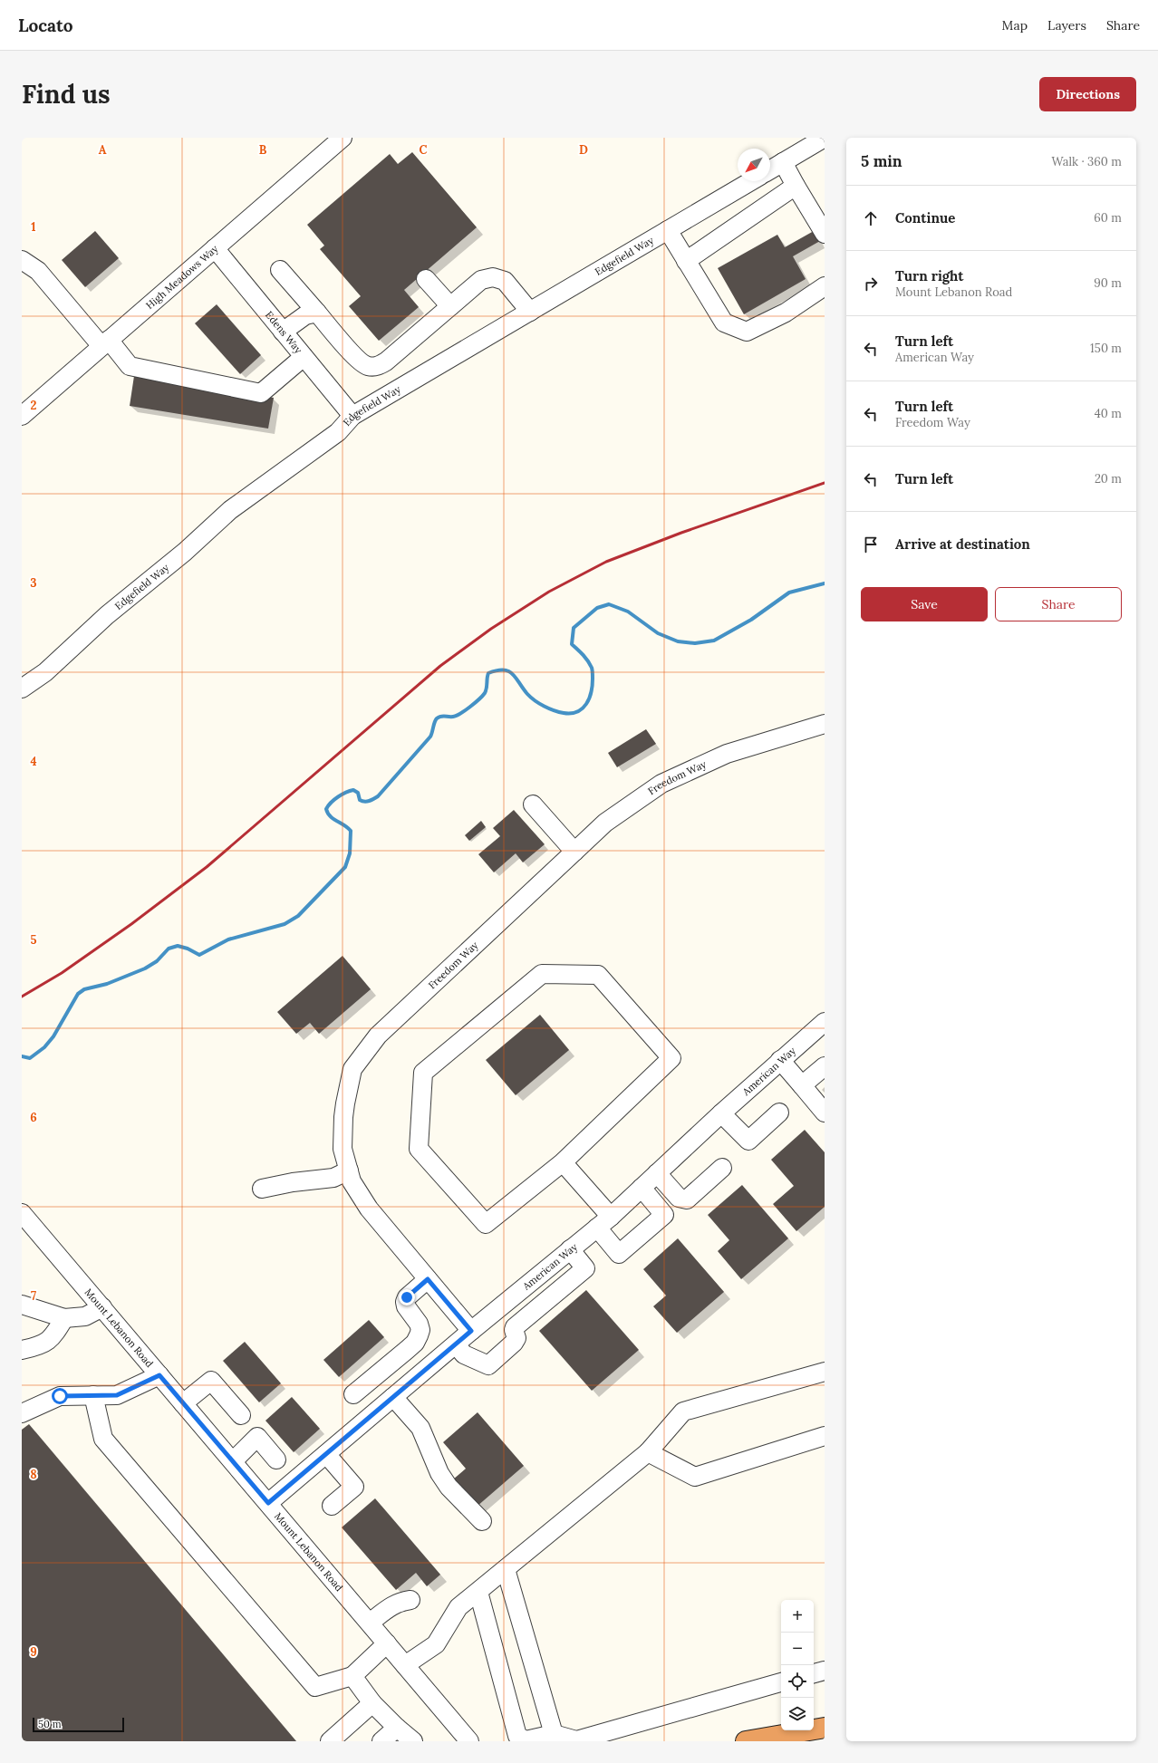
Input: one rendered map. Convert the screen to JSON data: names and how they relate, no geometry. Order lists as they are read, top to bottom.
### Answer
{
  "streets": {
    "street": [
      "Edgefield Way",
      "High Meadows Way",
      "Edens Way",
      "Freedom Way",
      "American Way",
      "Mount Lebanon Road"
    ]
  },
  "crossings": [
    ["Edgefield Way", "Edens Way"],
    ["High Meadows Way", "Edens Way"],
    ["Freedom Way", "American Way"],
    ["American Way", "Mount Lebanon Road"]
  ],
  "scale_bar": "50 m",
  "north": "bottom left",
  "page": {
    "header": "Locato",
    "nav": ["Map", "Layers", "Share"],
    "buttons": [
      "Directions",
      ["Save", "Share"]
    ],
    "title": "Find us",
    "heading": ["5 min", "Walk · 360 m"],
    "list": [
      ["Continue", "60 m"],
      ["Turn right", "Mount Lebanon Road", "90 m"],
      ["Turn left", "American Way", "150 m"],
      ["Turn left", "Freedom Way", "40 m"],
      ["Turn left", "20 m"],
      "Arrive at destination"
    ],
    "map_buttons": ["+", "−"],
    "scale": "50 m"
  },
  "grid": {
    "columns": [
      "A",
      "B",
      "C",
      "D"
    ],
    "rows": [
      "1",
      "2",
      "3",
      "4",
      "5",
      "6",
      "7",
      "8",
      "9"
    ]
  }
}
